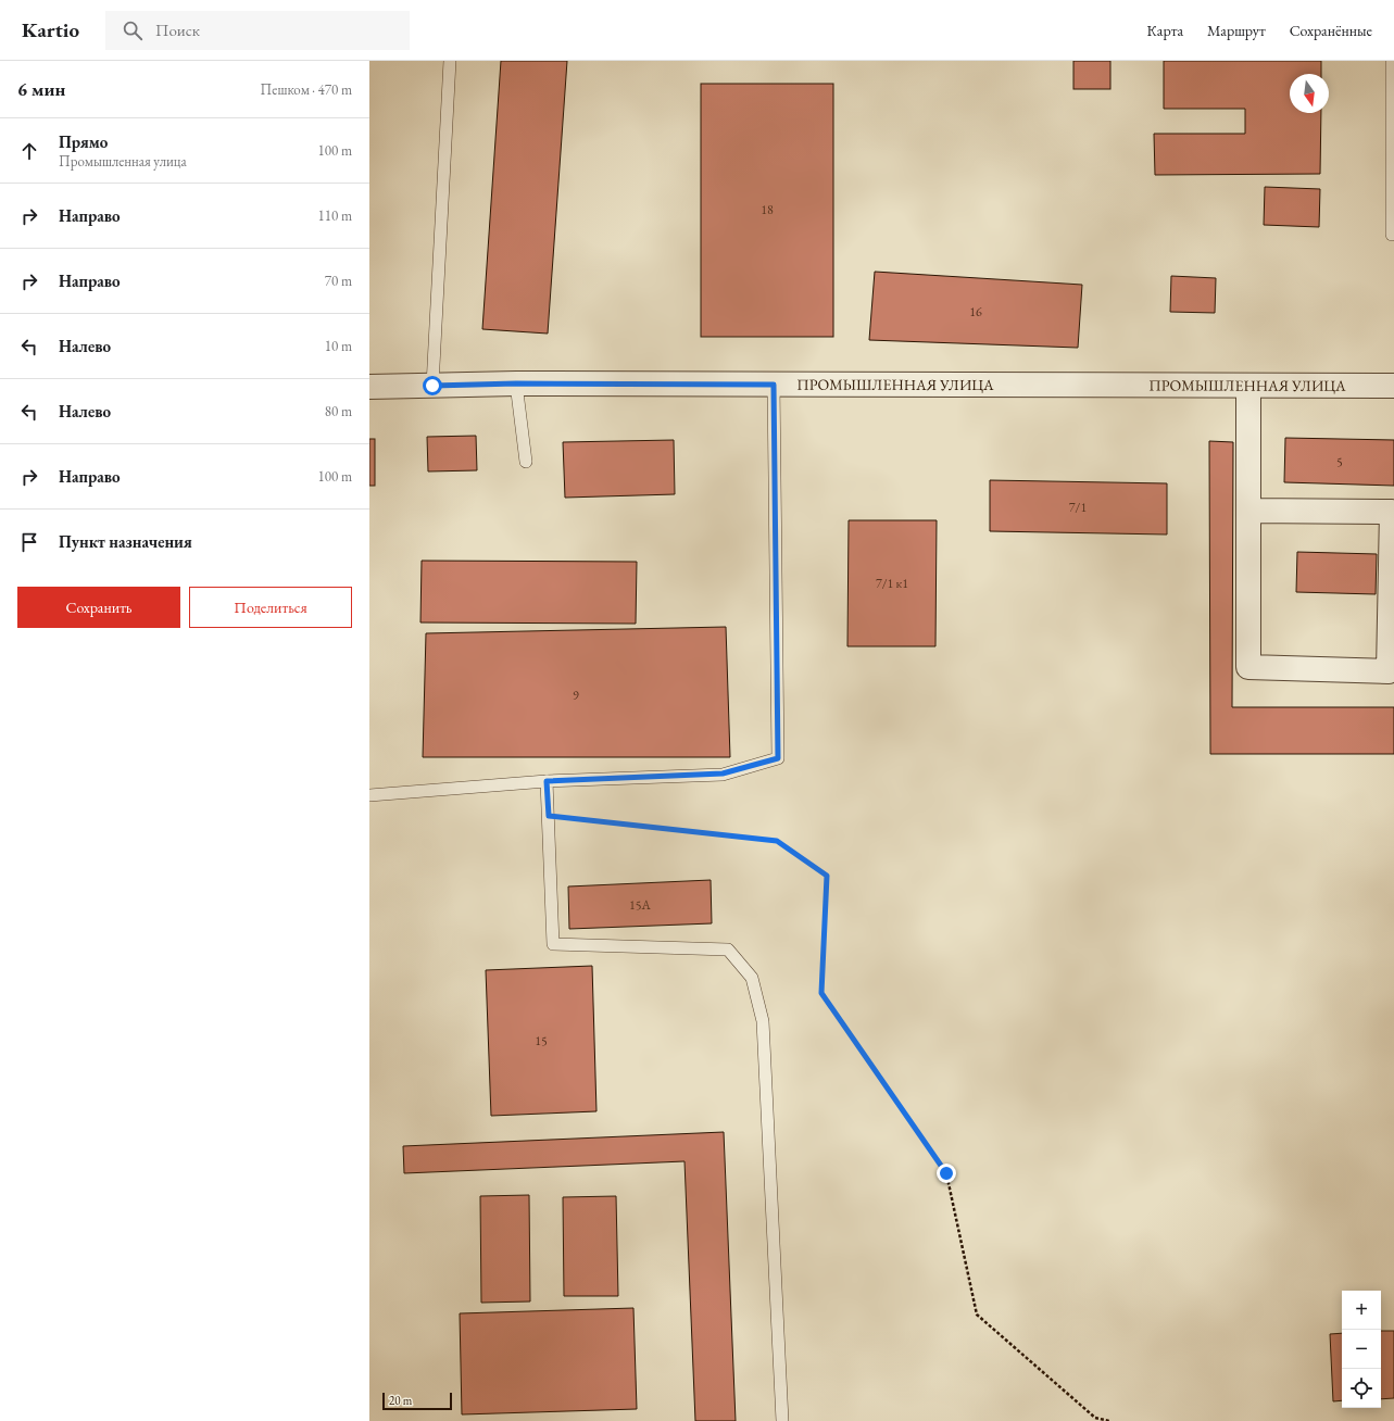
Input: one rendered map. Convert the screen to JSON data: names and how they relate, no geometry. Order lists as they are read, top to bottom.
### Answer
{
  "streets": {
    "street": ["ПРОМЫШЛЕННАЯ УЛИЦА"]
  },
  "house_numbers": [
    "18",
    "16",
    "5",
    "7/1",
    "7/1 к1",
    "9",
    "15А",
    "15"
  ],
  "scale_bar": "20 m",
  "north": "bottom",
  "page": {
    "header": "Kartio",
    "search": "Поиск",
    "nav": ["Карта", "Маршрут", "Сохранённые"],
    "heading": ["6 мин", "Пешком · 470 m"],
    "list": [
      ["Прямо", "Промышленная улица", "100 m"],
      ["Направо", "110 m"],
      ["Направо", "70 m"],
      ["Налево", "10 m"],
      ["Налево", "80 m"],
      ["Направо", "100 m"],
      "Пункт назначения"
    ],
    "buttons": ["Сохранить", "Поделиться"],
    "map_buttons": ["+", "−"],
    "scale": "20 m"
  }
}
